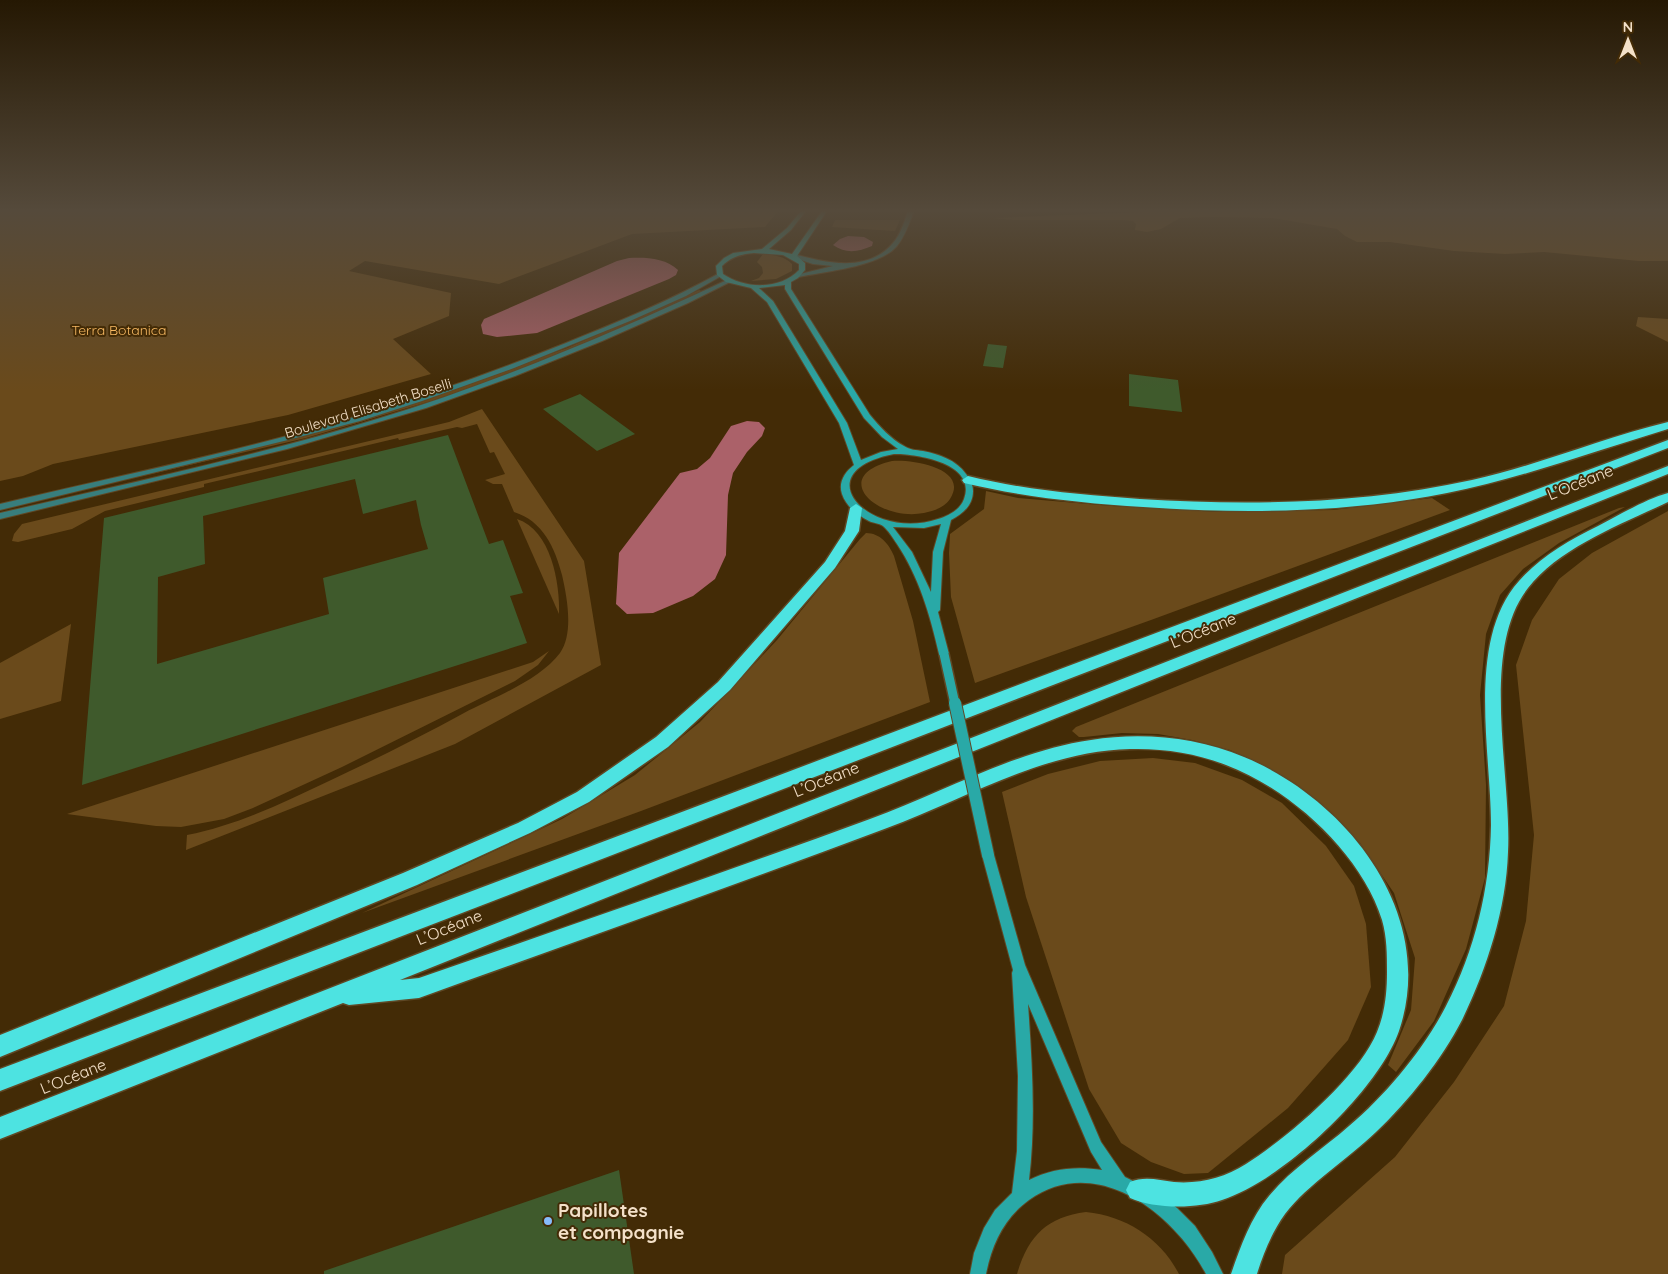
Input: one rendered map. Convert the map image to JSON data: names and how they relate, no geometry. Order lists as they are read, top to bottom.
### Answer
{
  "streets": {
    "highway": ["L’Océane"],
    "street": ["Boulevard Elisabeth Boselli"]
  },
  "parks": ["Terra Botanica"],
  "places": ["Papillotes et compagnie"],
  "north": "top"
}
